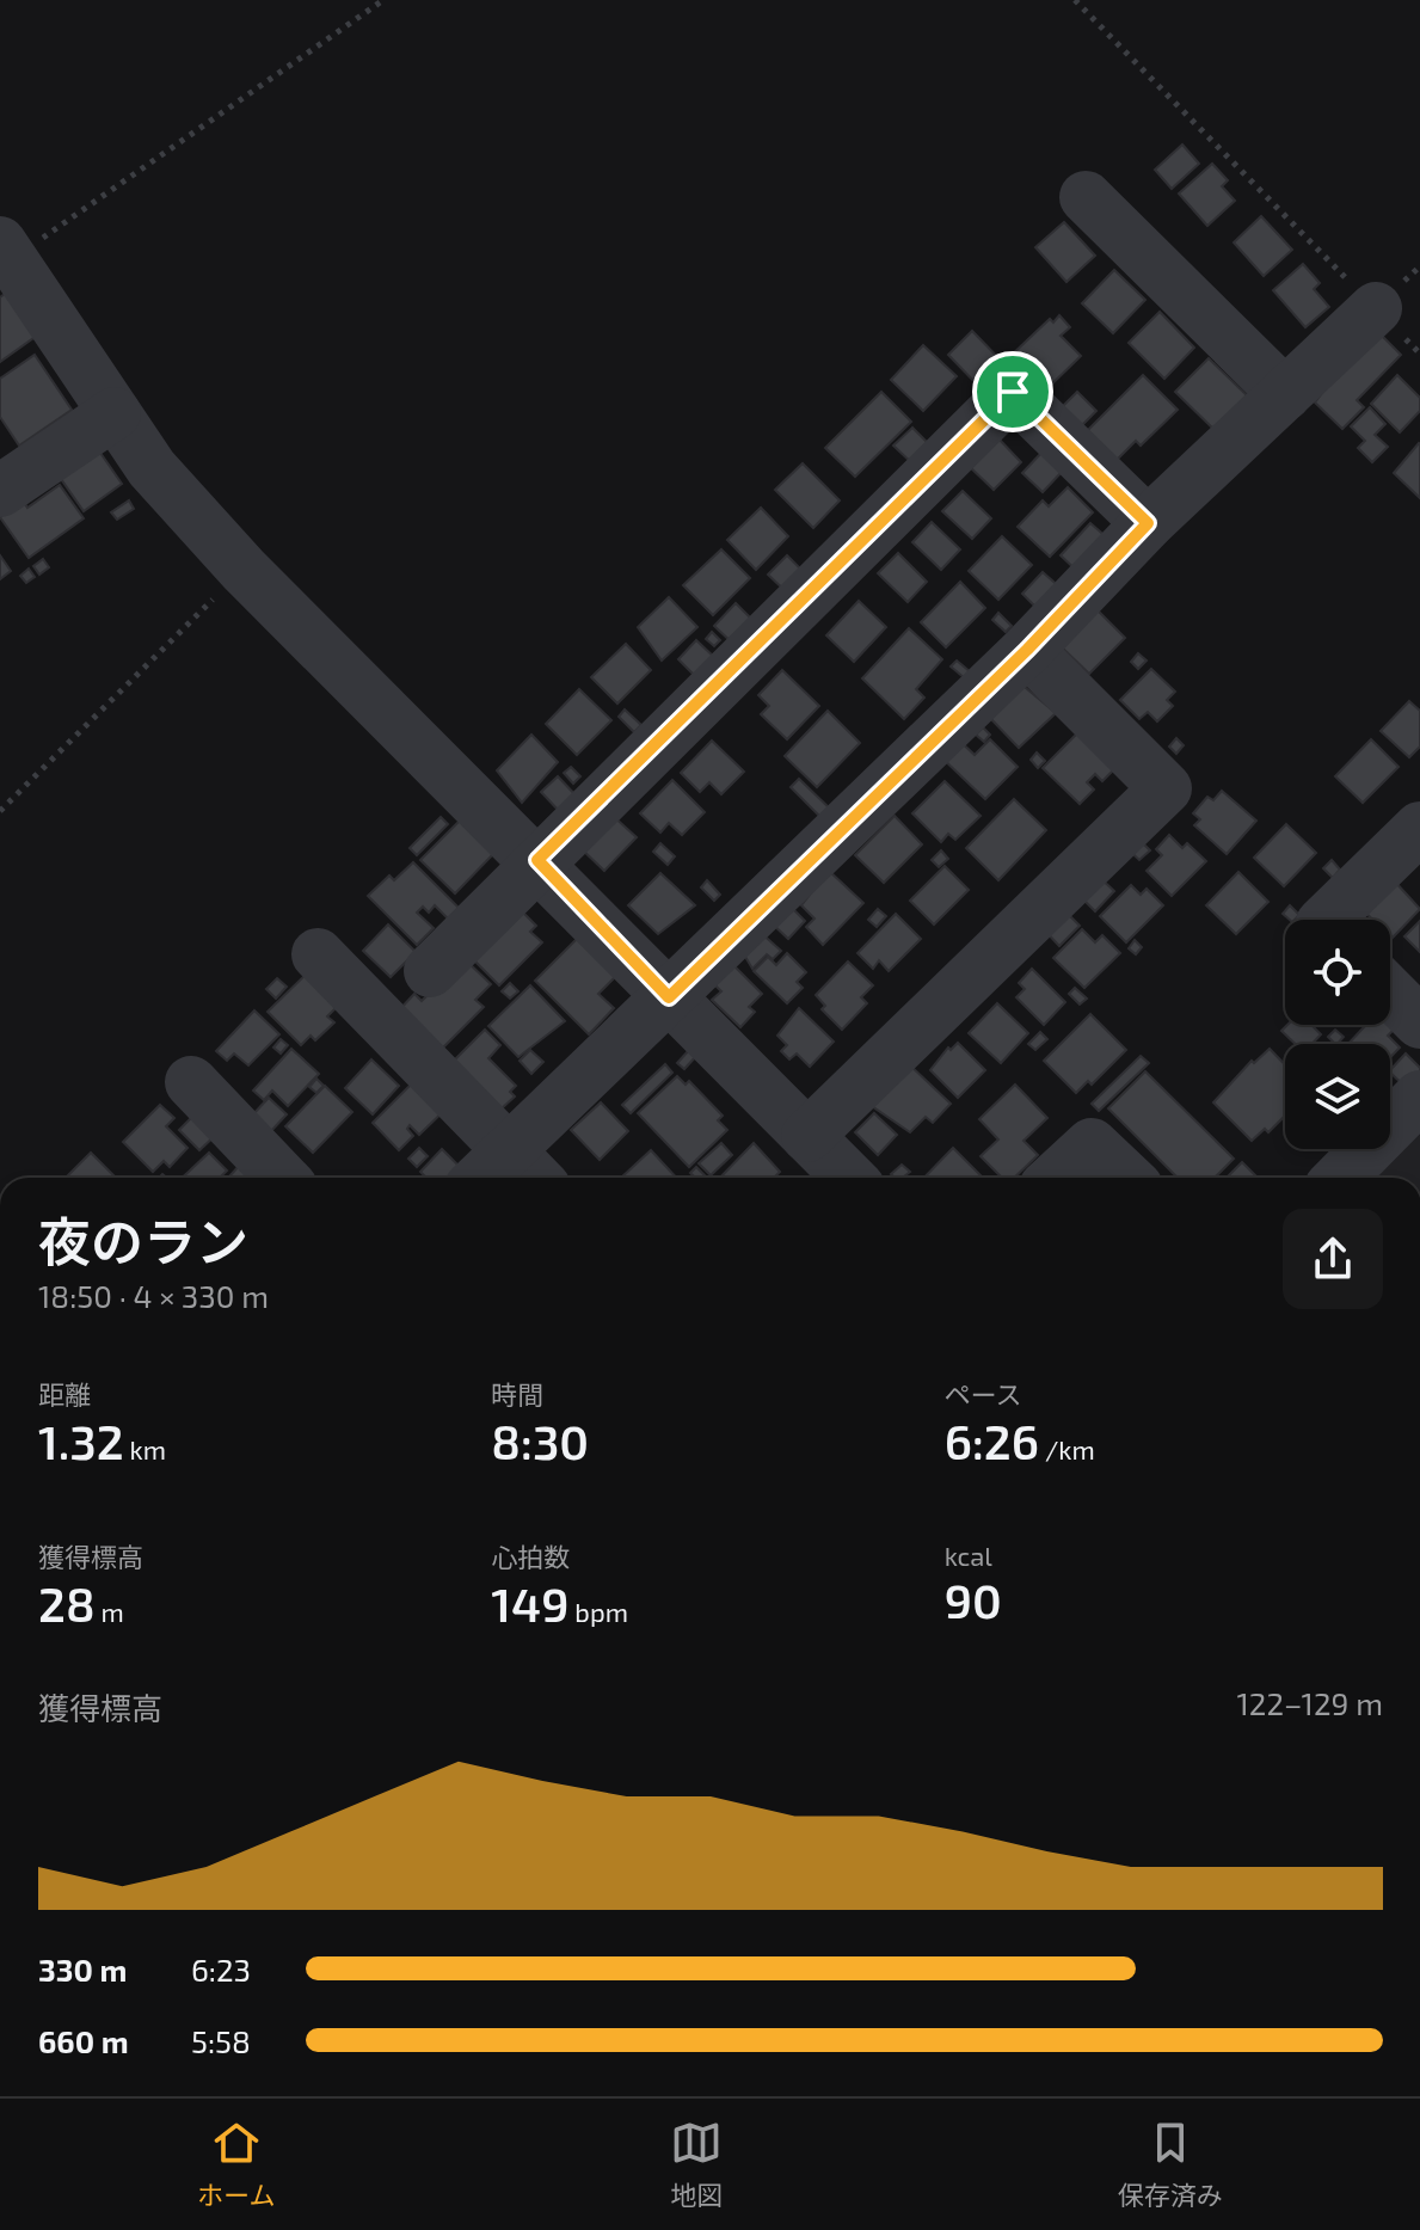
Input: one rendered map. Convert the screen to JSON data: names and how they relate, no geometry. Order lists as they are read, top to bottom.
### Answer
{
  "page": {
    "heading": ["夜のラン", "18:50 · 4 × 330 m"],
    "stats": [
      ["距離", "1.32 km"],
      ["時間", "8:30"],
      ["ペース", "6:26 /km"],
      ["獲得標高", "28 m"],
      ["心拍数", "149 bpm"],
      ["kcal", "90"]
    ],
    "chart": ["獲得標高", "122–129 m"],
    "list": [
      {
        "name": "330 m",
        "note": "6:23"
      },
      {
        "name": "660 m",
        "note": "5:58"
      }
    ],
    "tabs": ["ホーム", "地図", "保存済み"]
  }
}
